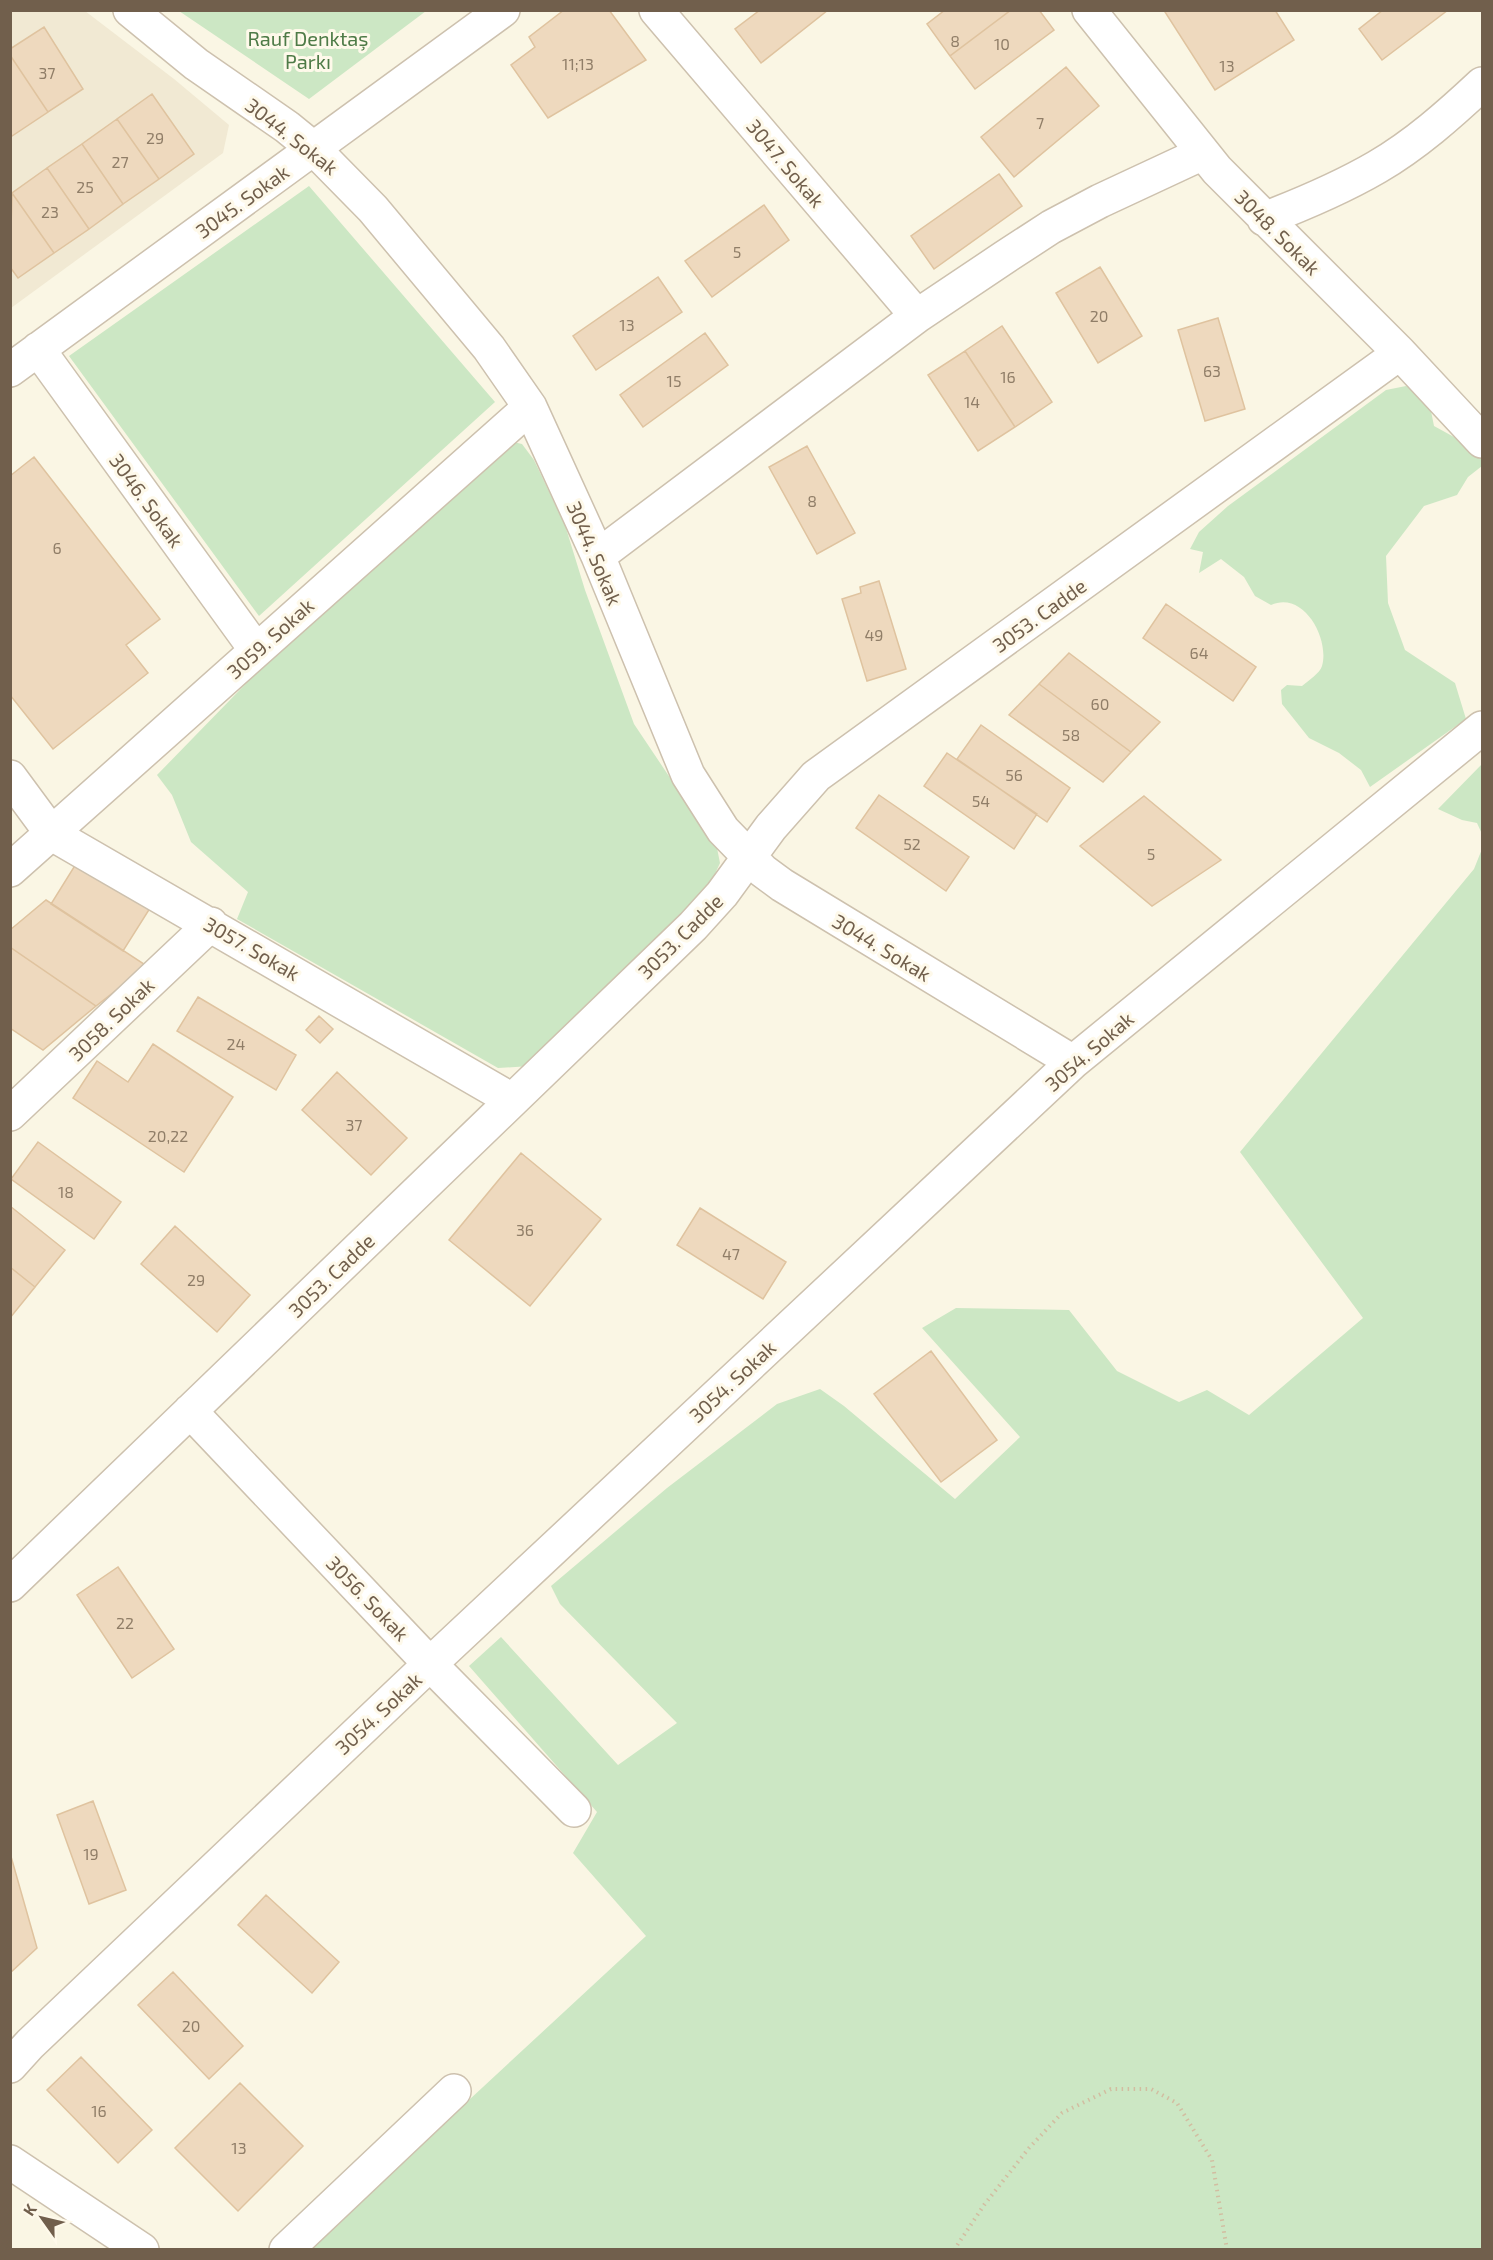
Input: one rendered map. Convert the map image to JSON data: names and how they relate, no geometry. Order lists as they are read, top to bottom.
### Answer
{
  "streets": {
    "street": [
      "3044. Sokak",
      "3047. Sokak",
      "3045. Sokak",
      "3048. Sokak",
      "3046. Sokak",
      "3053. Cadde",
      "3059. Sokak",
      "3057. Sokak",
      "3058. Sokak",
      "3054. Sokak",
      "3056. Sokak"
    ]
  },
  "crossings": [
    ["3044. Sokak", "3045. Sokak"],
    ["3044. Sokak", "3053. Cadde"],
    ["3044. Sokak", "3059. Sokak"],
    ["3044. Sokak", "3054. Sokak"],
    ["3045. Sokak", "3046. Sokak"],
    ["3048. Sokak", "3053. Cadde"],
    ["3046. Sokak", "3059. Sokak"],
    ["3053. Cadde", "3057. Sokak"],
    ["3053. Cadde", "3056. Sokak"],
    ["3059. Sokak", "3057. Sokak"],
    ["3057. Sokak", "3058. Sokak"],
    ["3054. Sokak", "3056. Sokak"]
  ],
  "parks": ["Rauf Denktaş Parkı"],
  "house_numbers": [
    "8",
    "10",
    "11;13",
    "13",
    "37",
    "7",
    "29",
    "27",
    "25",
    "23",
    "5",
    "20",
    "13",
    "63",
    "16",
    "15",
    "14",
    "8",
    "6",
    "49",
    "64",
    "60",
    "58",
    "56",
    "54",
    "52",
    "5",
    "24",
    "37",
    "20,22",
    "18",
    "36",
    "47",
    "29",
    "22",
    "19",
    "20",
    "16",
    "13"
  ],
  "north": "top left"
}
